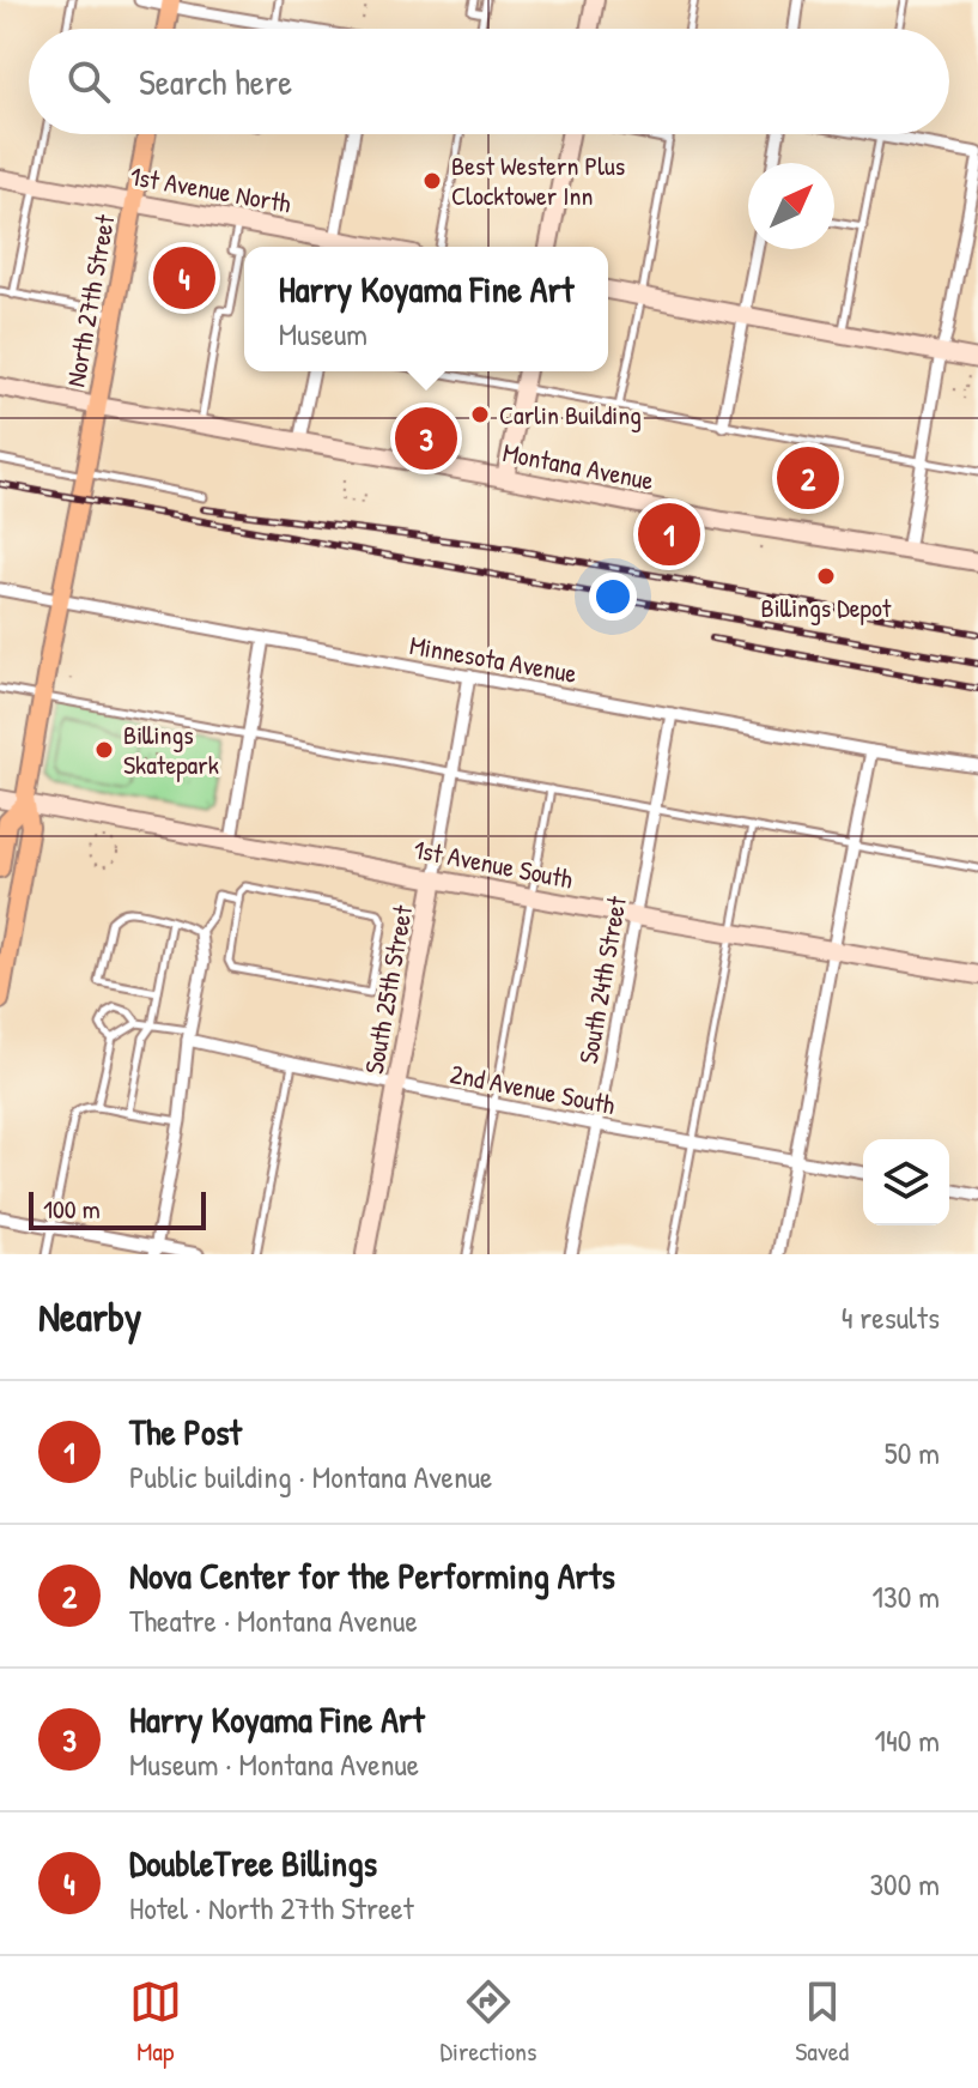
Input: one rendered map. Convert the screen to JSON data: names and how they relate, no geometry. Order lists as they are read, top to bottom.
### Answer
{
  "streets": {
    "main road": [
      "1st Avenue North",
      "North 27th Street",
      "Montana Avenue",
      "1st Avenue South",
      "South 25th Street"
    ],
    "street": ["Minnesota Avenue", "South 24th Street", "2nd Avenue South"]
  },
  "crossings": [
    ["1st Avenue North", "North 27th Street"],
    ["North 27th Street", "Montana Avenue"],
    ["North 27th Street", "Minnesota Avenue"],
    ["North 27th Street", "1st Avenue South"],
    ["Minnesota Avenue", "South 24th Street"],
    ["Minnesota Avenue", "South 25th Street"],
    ["1st Avenue South", "South 24th Street"],
    ["1st Avenue South", "South 25th Street"],
    ["South 24th Street", "2nd Avenue South"],
    ["South 25th Street", "2nd Avenue South"]
  ],
  "places": [
    "Best Western Plus Clocktower Inn",
    "Carlin Building",
    "Billings Depot",
    "Billings Skatepark"
  ],
  "scale_bar": "100 m",
  "north": "top right",
  "page": {
    "search": "Search here",
    "pins": [
      "4",
      "3",
      "2",
      "1"
    ],
    "popup": ["Harry Koyama Fine Art", "Museum"],
    "scale": "100 m",
    "heading": ["Nearby", "4 results"],
    "list": [
      {
        "mark": "1",
        "name": "The Post",
        "note": "Public building · Montana Avenue",
        "value": "50 m"
      },
      {
        "mark": "2",
        "name": "Nova Center for the Performing Arts",
        "note": "Theatre · Montana Avenue",
        "value": "130 m"
      },
      {
        "mark": "3",
        "name": "Harry Koyama Fine Art",
        "note": "Museum · Montana Avenue",
        "value": "140 m"
      },
      {
        "mark": "4",
        "name": "DoubleTree Billings",
        "note": "Hotel · North 27th Street",
        "value": "300 m"
      }
    ],
    "nav": ["Map", "Directions", "Saved"]
  }
}
